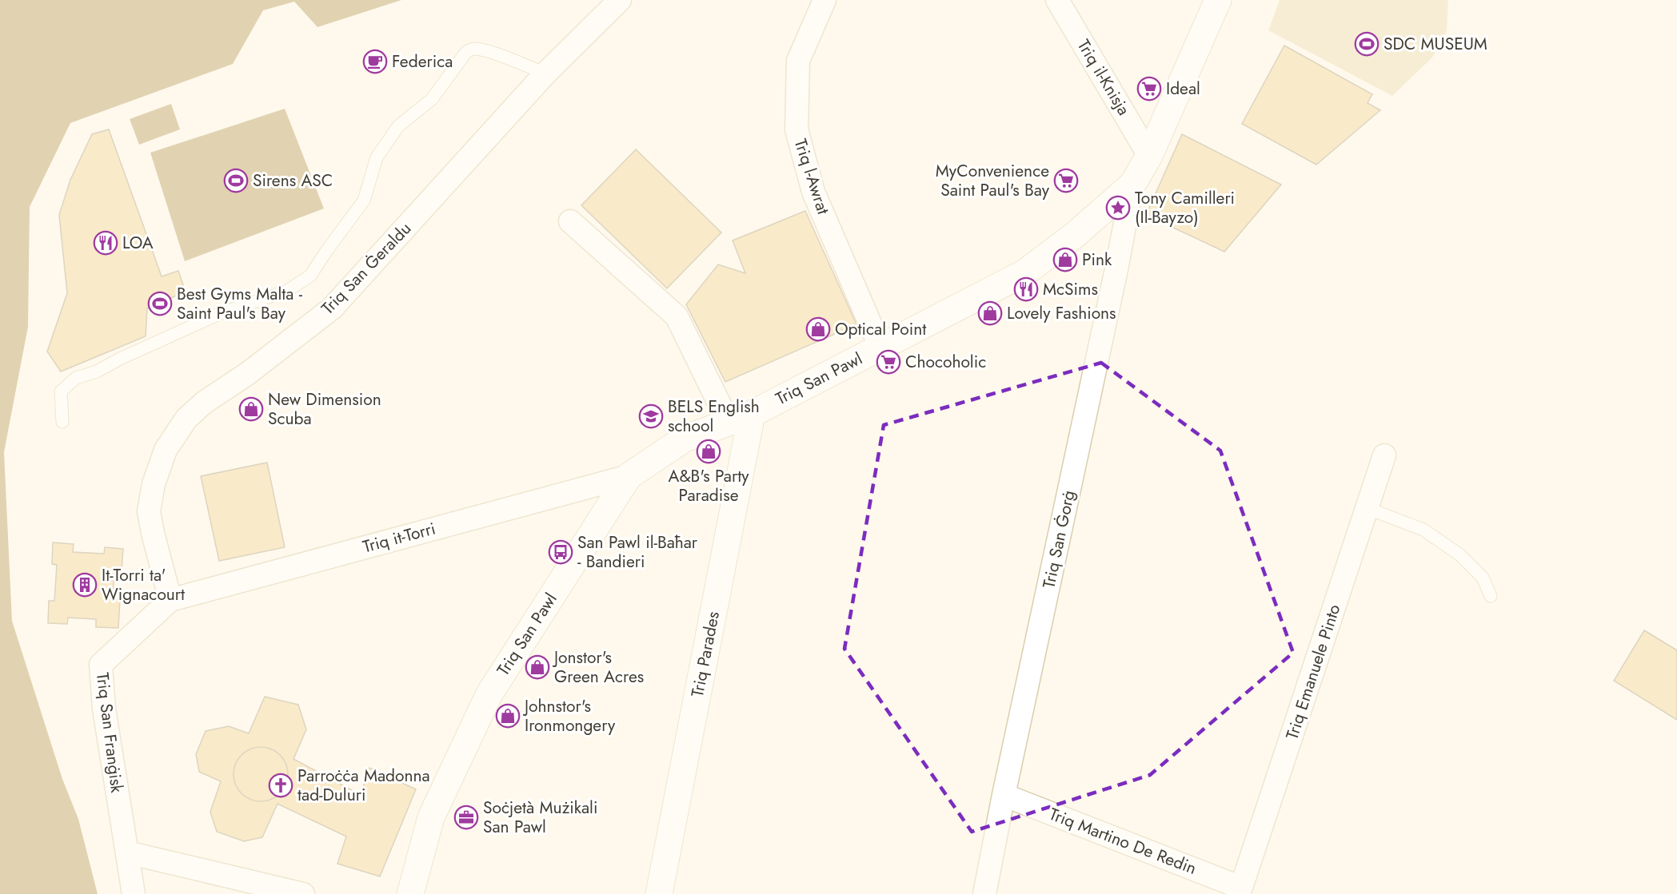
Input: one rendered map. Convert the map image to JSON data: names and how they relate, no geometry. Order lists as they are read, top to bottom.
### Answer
{
  "streets": {
    "street": [
      "Triq il-Knisja",
      "Triq l-Awrat",
      "Triq San Ġeraldu",
      "Triq San Pawl",
      "Triq it-Torri",
      "Triq San Ġorġ",
      "Triq Parades",
      "Triq Emanuele Pinto",
      "Triq San Franġisk",
      "Triq Martino De Redin"
    ]
  },
  "crossings": [
    ["Triq il-Knisja", "Triq San Pawl"],
    ["Triq l-Awrat", "Triq San Pawl"],
    ["Triq San Ġeraldu", "Triq it-Torri"],
    ["Triq San Ġeraldu", "Triq San Franġisk"],
    ["Triq San Pawl", "Triq it-Torri"],
    ["Triq San Pawl", "Triq San Ġorġ"],
    ["Triq San Pawl", "Triq Parades"],
    ["Triq it-Torri", "Triq San Franġisk"],
    ["Triq San Ġorġ", "Triq Martino De Redin"],
    ["Triq Emanuele Pinto", "Triq Martino De Redin"]
  ],
  "places": {
    "sports": ["SDC MUSEUM", "Sirens ASC", "Best Gyms Malta - Saint Paul's Bay"],
    "cafe": ["Federica"],
    "supermarket": ["Ideal", "MyConvenience Saint Paul's Bay", "Chocoholic"],
    "place": ["Tony Camilleri (Il-Bayzo)"],
    "restaurant": ["LOA", "McSims"],
    "shop": [
      "Pink",
      "Lovely Fashions",
      "Optical Point",
      "New Dimension Scuba",
      "A&B's Party Paradise",
      "Jonstor's Green Acres",
      "Johnstor's Ironmongery"
    ],
    "school or university": ["BELS English school"],
    "bus stop": ["San Pawl il-Baħar - Bandieri"],
    "building": ["It-Torri ta' Wignacourt"],
    "church": ["Parroċċa Madonna tad-Duluri"],
    "office": ["Soċjetà Mużikali San Pawl"]
  }
}
